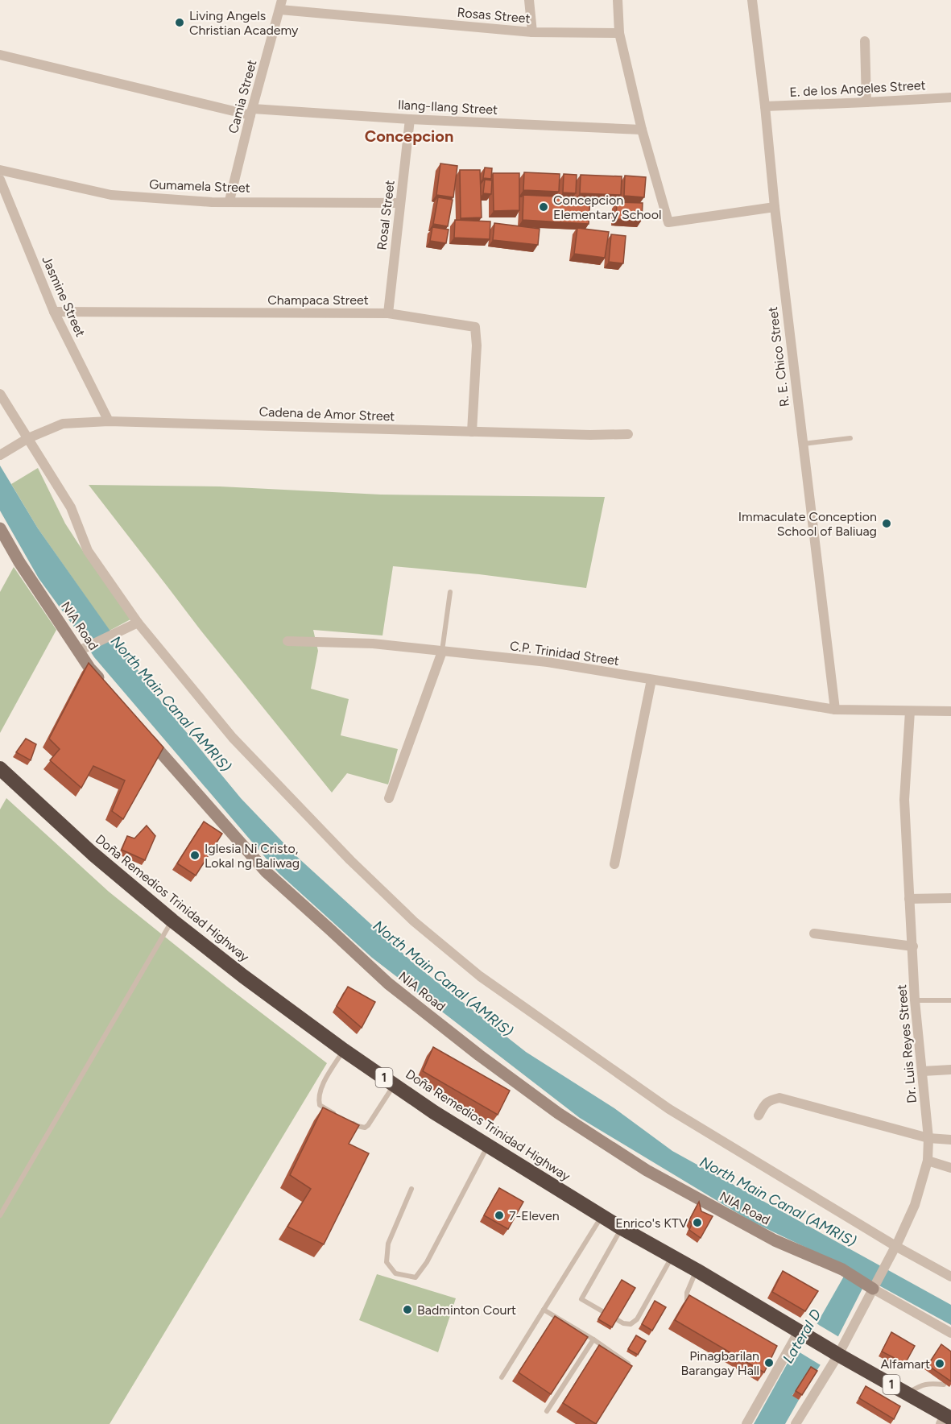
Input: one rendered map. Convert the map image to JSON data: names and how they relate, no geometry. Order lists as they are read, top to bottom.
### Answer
{
  "streets": {
    "highway": ["Doña Remedios Trinidad Highway", "1"],
    "street": [
      "Rosas Street",
      "E. de los Angeles Street",
      "Camia Street",
      "Ilang-Ilang Street",
      "Gumamela Street",
      "Rosal Street",
      "Jasmine Street",
      "Champaca Street",
      "R. E. Chico Street",
      "Cadena de Amor Street",
      "NIA Road",
      "C.P. Trinidad Street",
      "Dr. Luis Reyes Street"
    ]
  },
  "crossings": [
    ["Rosas Street", "Camia Street"],
    ["E. de los Angeles Street", "R. E. Chico Street"],
    ["Camia Street", "Ilang-Ilang Street"],
    ["Camia Street", "Gumamela Street"],
    ["Ilang-Ilang Street", "Rosal Street"],
    ["Gumamela Street", "Rosal Street"],
    ["Rosal Street", "Champaca Street"],
    ["Jasmine Street", "Champaca Street"],
    ["Jasmine Street", "Cadena de Amor Street"],
    ["Champaca Street", "Cadena de Amor Street"],
    ["R. E. Chico Street", "C.P. Trinidad Street"],
    ["NIA Road", "Dr. Luis Reyes Street"],
    ["C.P. Trinidad Street", "Dr. Luis Reyes Street"],
    ["Doña Remedios Trinidad Highway", "Dr. Luis Reyes Street"]
  ],
  "districts": ["Concepcion"],
  "water": ["North Main Canal (AMRIS)", "Lateral D"],
  "places": [
    "Living Angels Christian Academy",
    "Concepcion Elementary School",
    "Immaculate Conception School of Baliuag",
    "Iglesia Ni Cristo, Lokal ng Baliwag",
    "7-Eleven",
    "Enrico's KTV",
    "Badminton Court",
    "Pinagbarilan Barangay Hall",
    "Alfamart"
  ]
}
